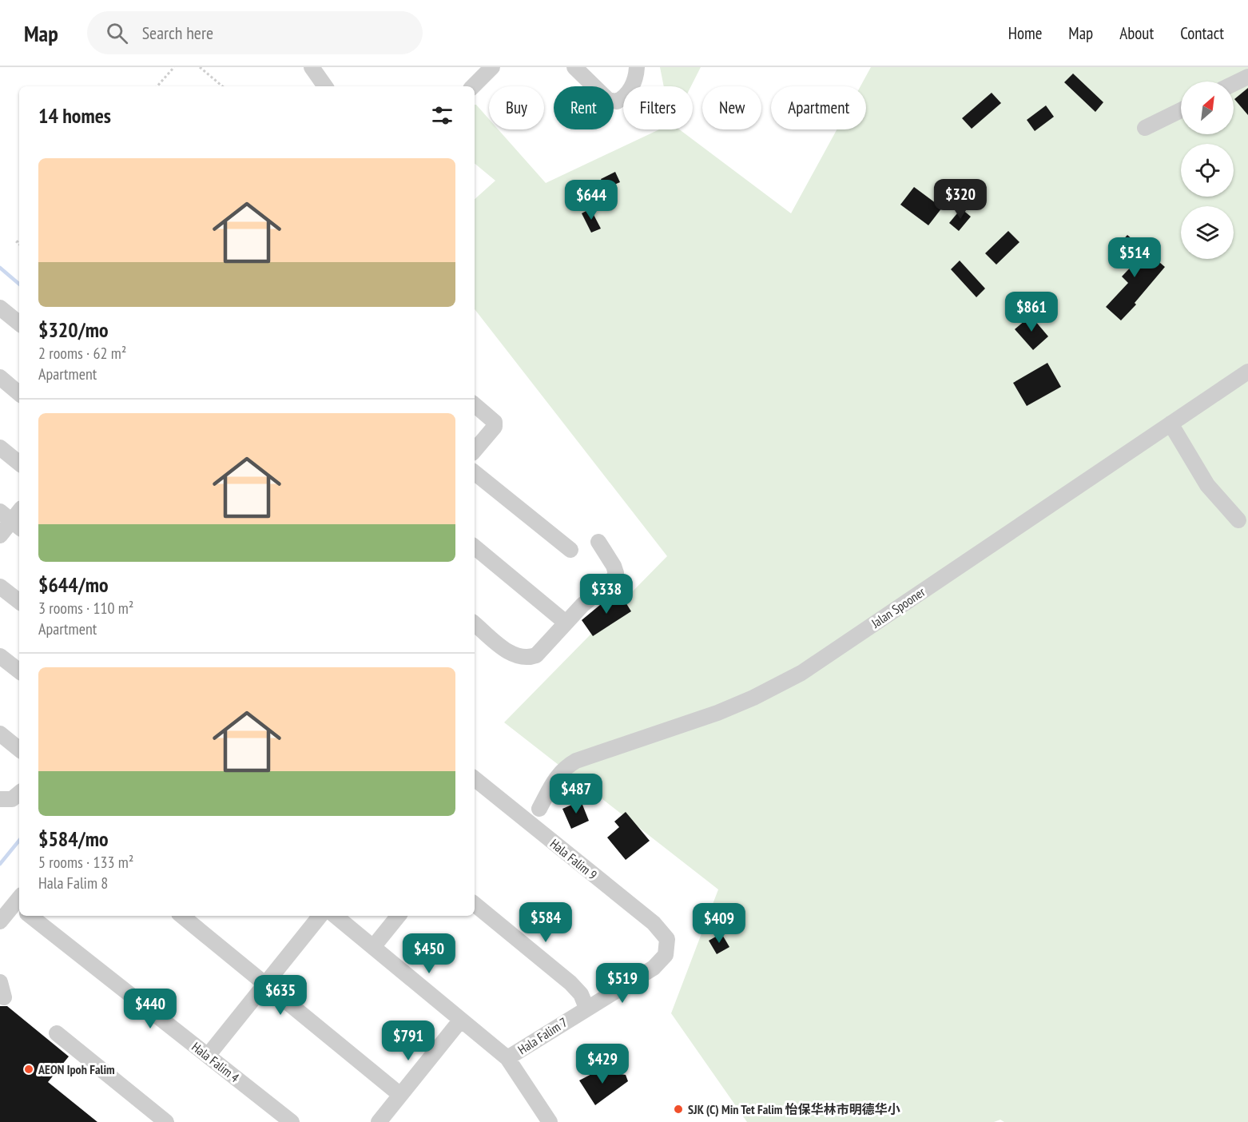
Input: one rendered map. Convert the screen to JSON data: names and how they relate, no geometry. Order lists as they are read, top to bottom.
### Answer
{
  "streets": {
    "street": [
      "Jalan Spooner",
      "Hala Falim 9",
      "Hala Falim 7",
      "Hala Falim 4"
    ]
  },
  "crossings": [
    ["Hala Falim 9", "Hala Falim 7"]
  ],
  "places": ["AEON Ipoh Falim", "SJK (C) Min Tet Falim 怡保华林市明德华小"],
  "north": "top right",
  "page": {
    "header": "Map",
    "search": "Search here",
    "nav": [
      "Home",
      "Map",
      "About",
      "Contact"
    ],
    "chip": [
      "Buy",
      "Rent",
      "Filters",
      "New",
      "Apartment"
    ],
    "heading": "14 homes",
    "list": [
      {
        "name": "$320/mo",
        "note": "2 rooms · 62 m² · Apartment"
      },
      {
        "name": "$644/mo",
        "note": "3 rooms · 110 m² · Apartment"
      },
      {
        "name": "$584/mo",
        "note": "5 rooms · 133 m² · Hala Falim 8"
      }
    ],
    "price": [
      "$320",
      "$644",
      "$514",
      "$861",
      "$338",
      "$487",
      "$584",
      "$409",
      "$450",
      "$519",
      "$635",
      "$440",
      "$791",
      "$429"
    ]
  }
}
